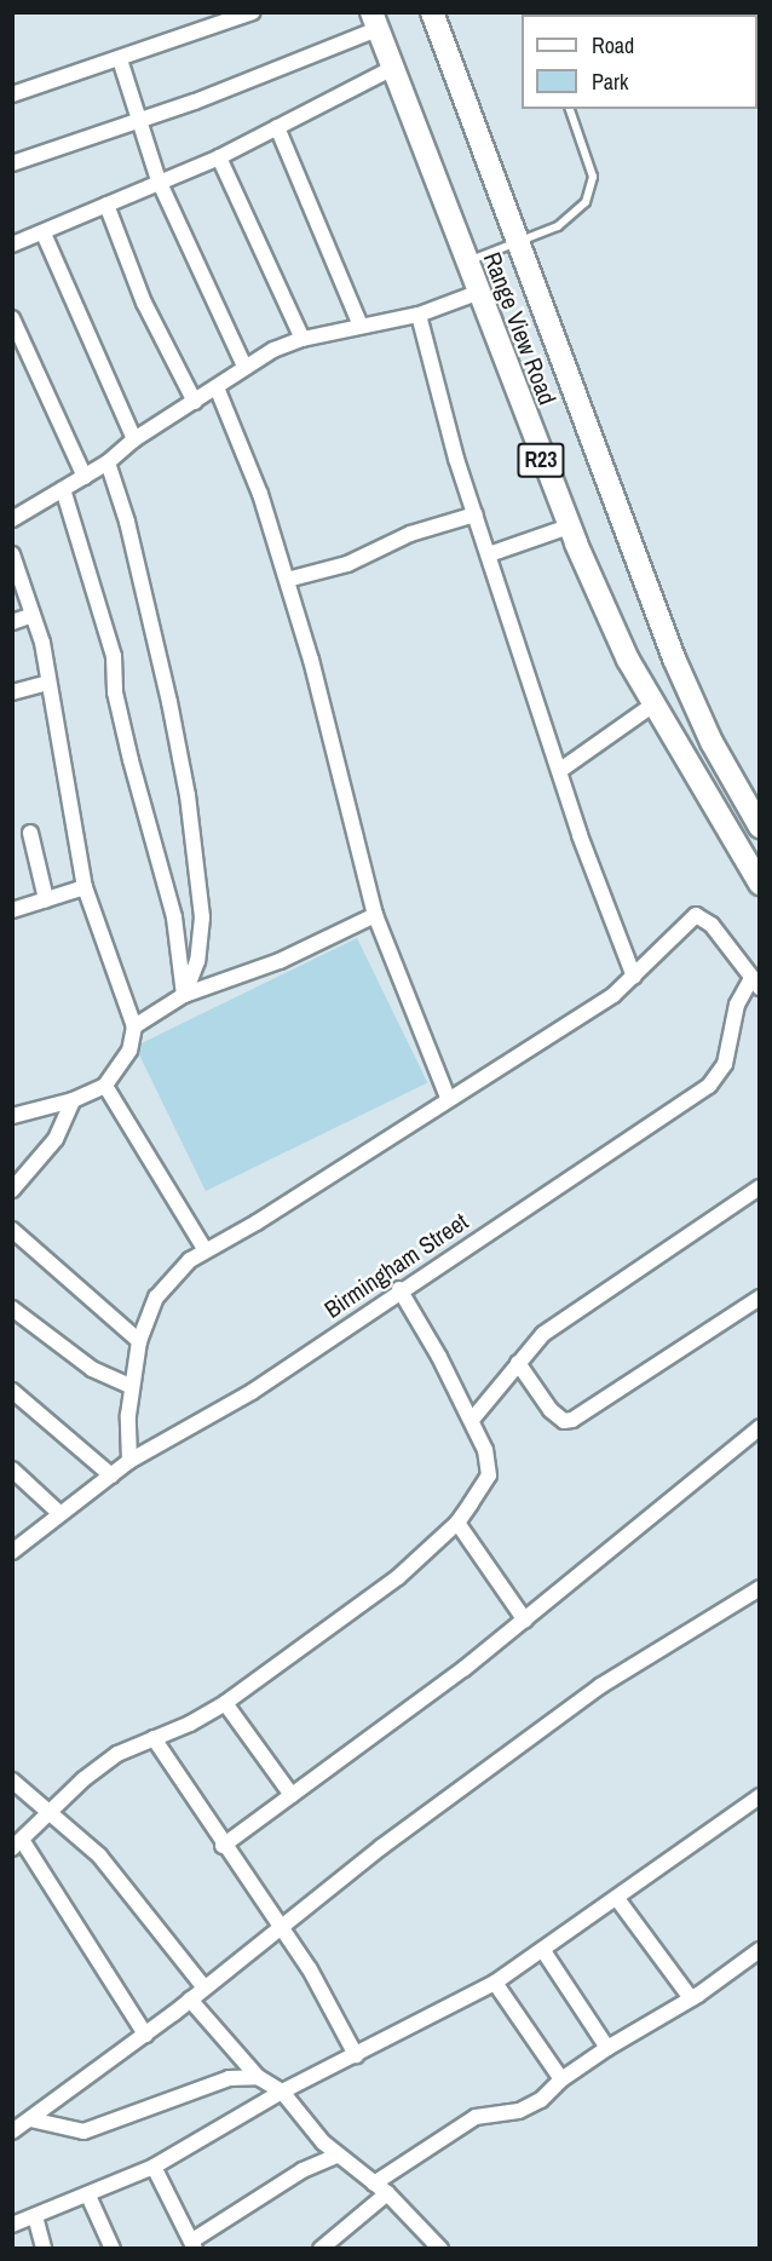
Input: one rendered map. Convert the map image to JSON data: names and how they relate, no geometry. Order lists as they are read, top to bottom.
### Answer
{
  "streets": {
    "main road": ["Range View Road", "R23"],
    "street": ["Birmingham Street"]
  },
  "legend": ["Road", "Park"]
}
